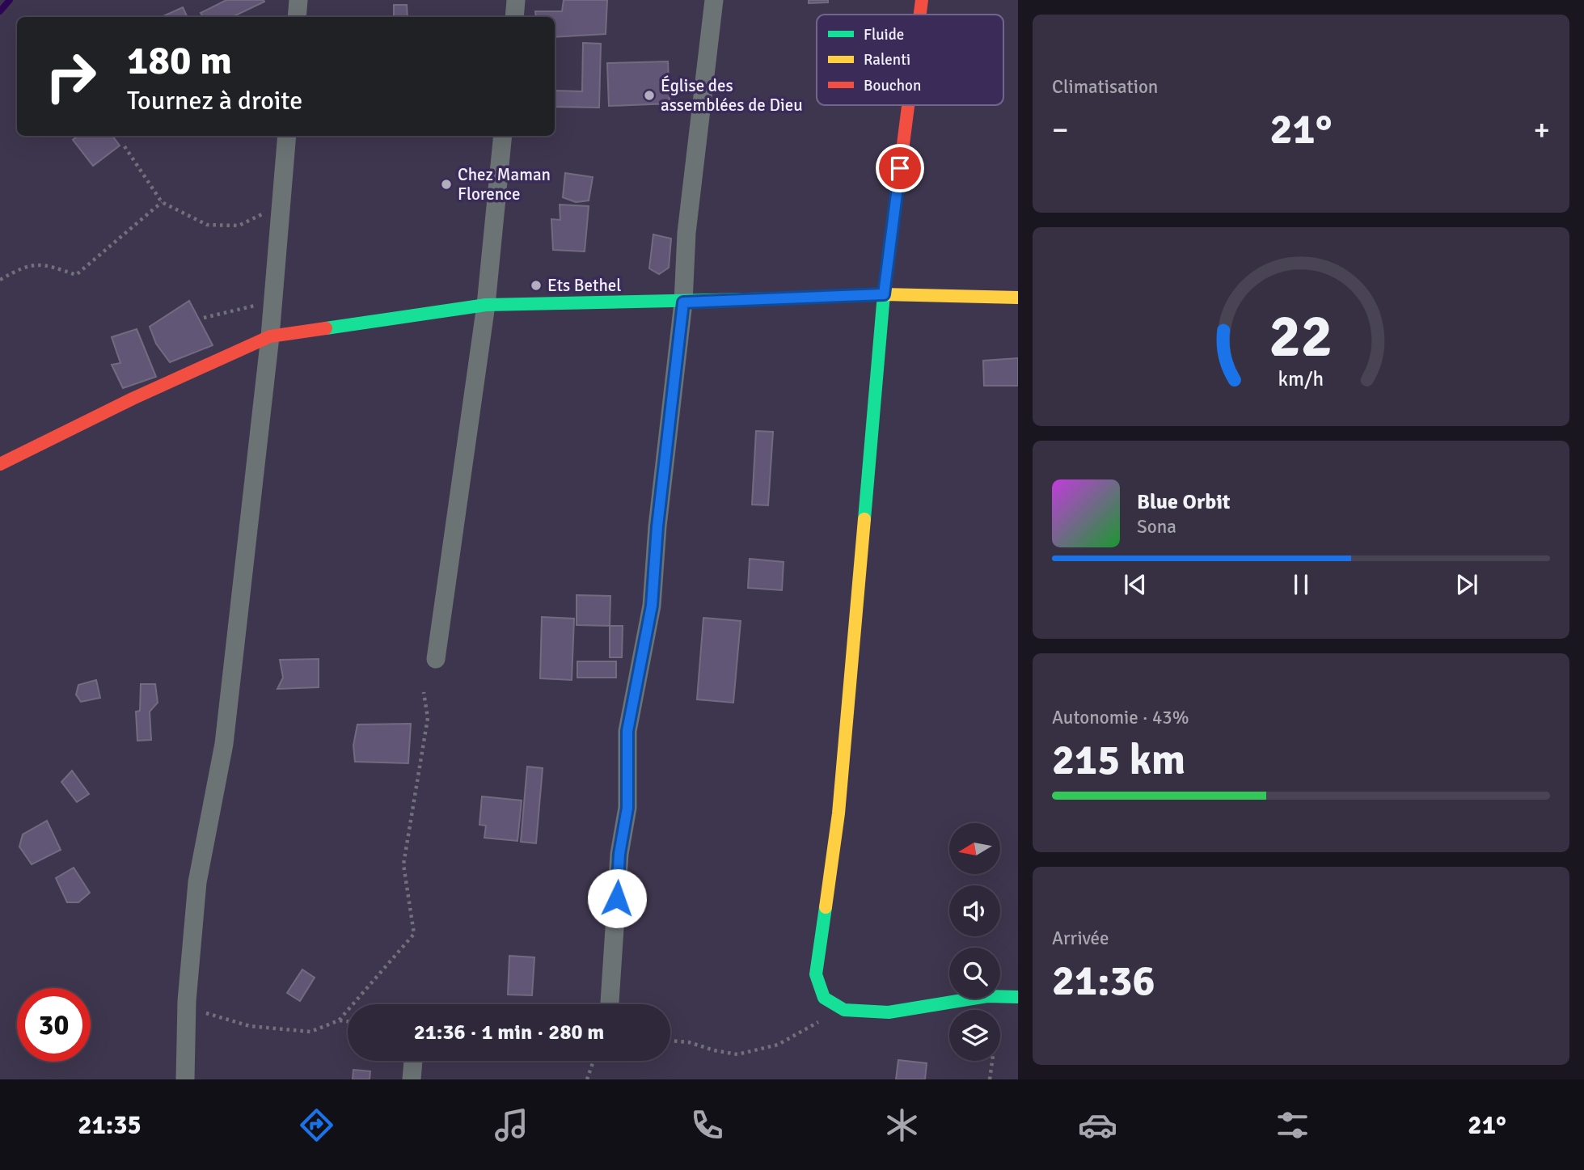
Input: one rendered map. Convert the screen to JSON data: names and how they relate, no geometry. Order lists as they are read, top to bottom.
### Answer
{
  "places": ["Église des assemblées de Dieu", "Chez Maman Florence", "Ets Bethel"],
  "legend": ["Fluide", "Ralenti", "Bouchon"],
  "north": "left",
  "page": {
    "tile": [
      "Climatisation",
      ["Autonomie · 43%", "215 km"],
      ["Arrivée", "21:36"]
    ],
    "turn": ["180 m", "Tournez à droite"],
    "heat": ["−", "21°", "+"],
    "song": ["Blue Orbit", "Sona"],
    "limit": "30",
    "trip": "21:36 · 1 min · 280 m",
    "tabs": ["21:35", "21°"],
    "gauge": ["22", "km/h"]
  }
}
